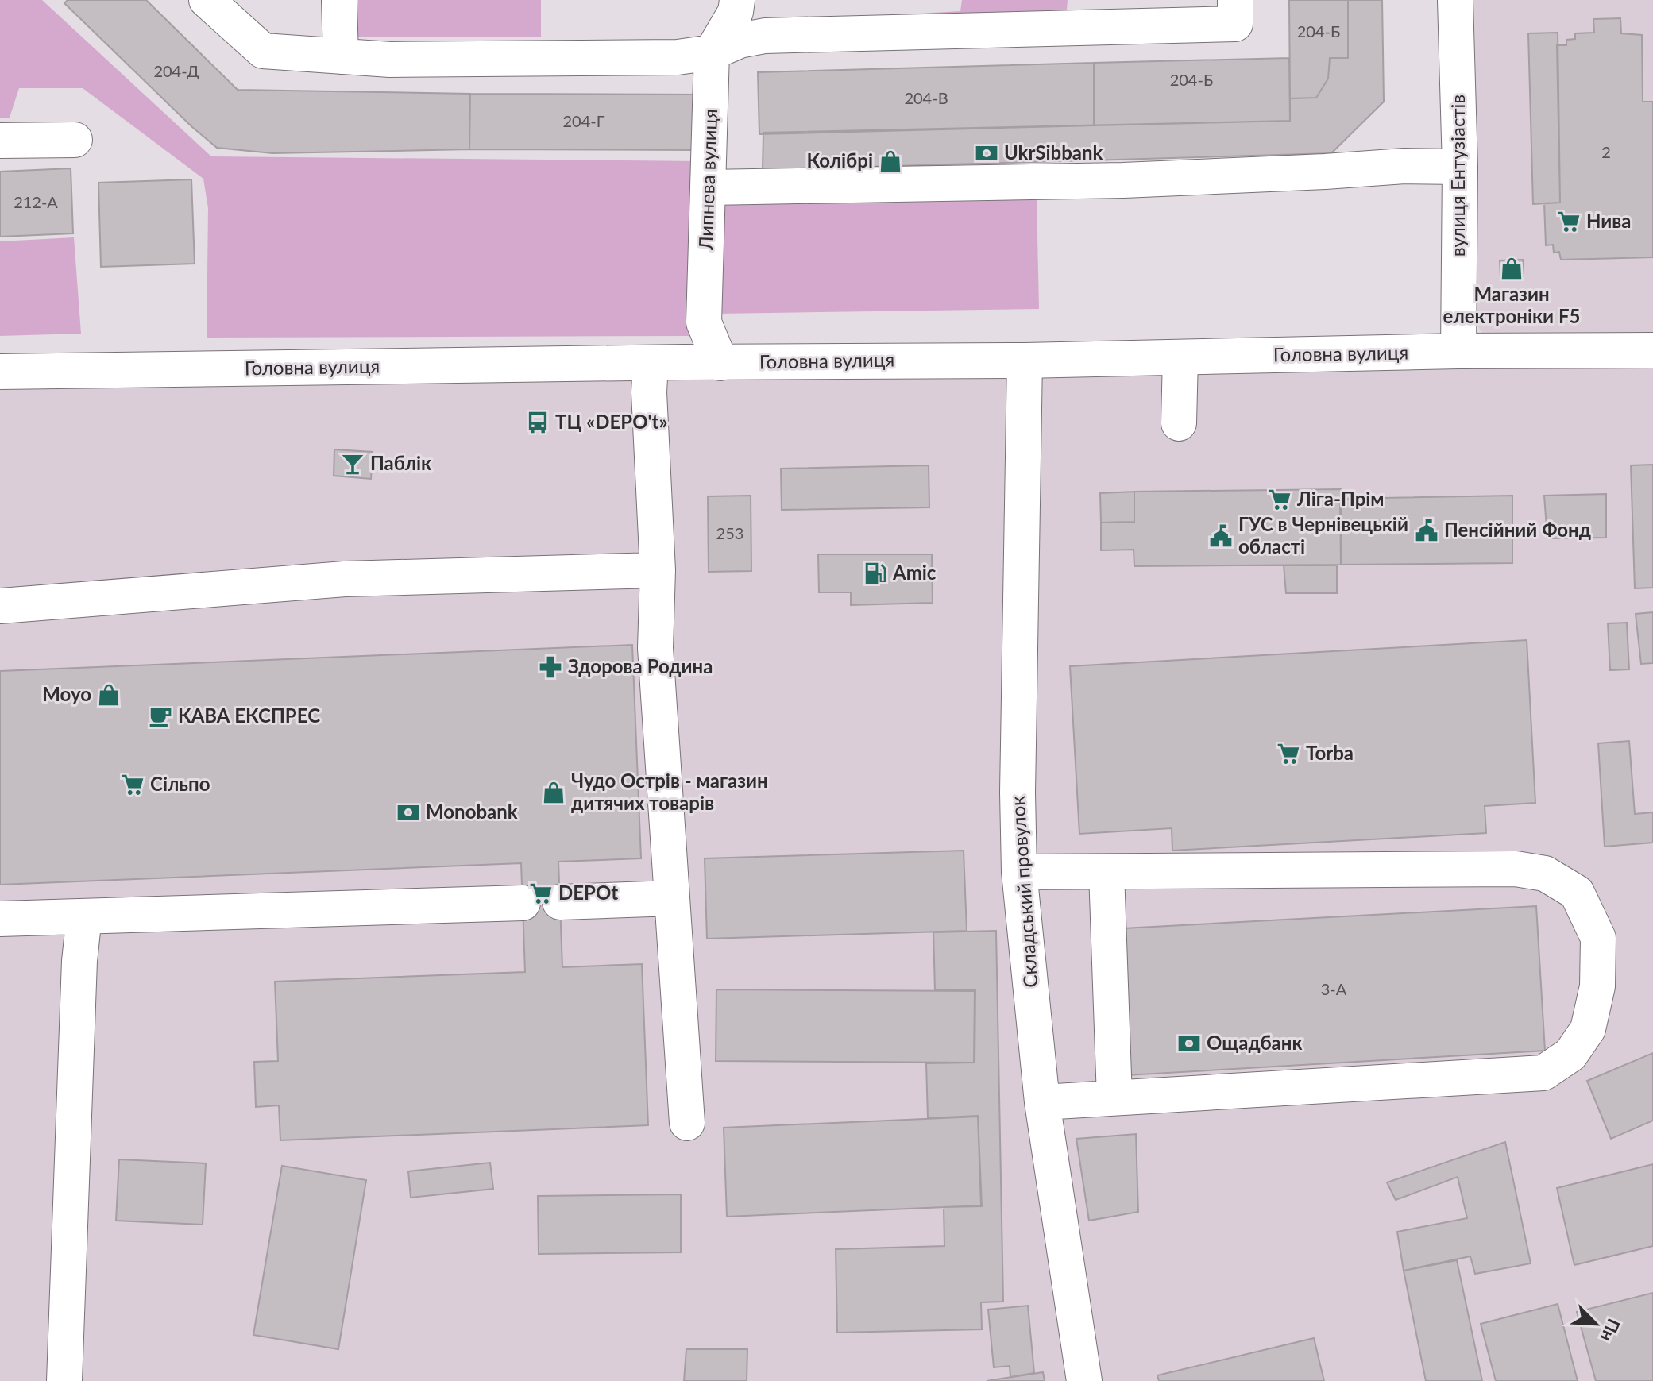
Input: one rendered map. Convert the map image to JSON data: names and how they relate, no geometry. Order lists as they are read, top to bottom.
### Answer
{
  "streets": {
    "street": [
      "вулиця Ентузіастів",
      "Липнева вулиця",
      "Головна вулиця",
      "Складський провулок"
    ]
  },
  "crossings": [
    ["вулиця Ентузіастів", "Головна вулиця"],
    ["Липнева вулиця", "Головна вулиця"],
    ["Головна вулиця", "Складський провулок"]
  ],
  "places": {
    "bank": ["UkrSibbank", "Monobank", "Ощадбанк"],
    "shop": [
      "Колібрі",
      "Магазин електроніки F5",
      "Moyo",
      "Чудо Острів - магазин дитячих товарів"
    ],
    "supermarket": [
      "Нива",
      "Ліга-Прім",
      "Torba",
      "Сільпо",
      "DEPOt"
    ],
    "bus stop": ["ТЦ «DEPO't»"],
    "bar": ["Паблік"],
    "public building": ["Пенсійний Фонд", "ГУС в Чернівецькій області"],
    "fuel station": ["Amic"],
    "pharmacy": ["Здорова Родина"],
    "cafe": ["КАВА ЕКСПРЕС"]
  },
  "house_numbers": [
    "204-Б",
    "204-Д",
    "204-Б",
    "204-В",
    "204-Г",
    "2",
    "212-А",
    "253",
    "3-А"
  ],
  "north": "bottom right"
}
